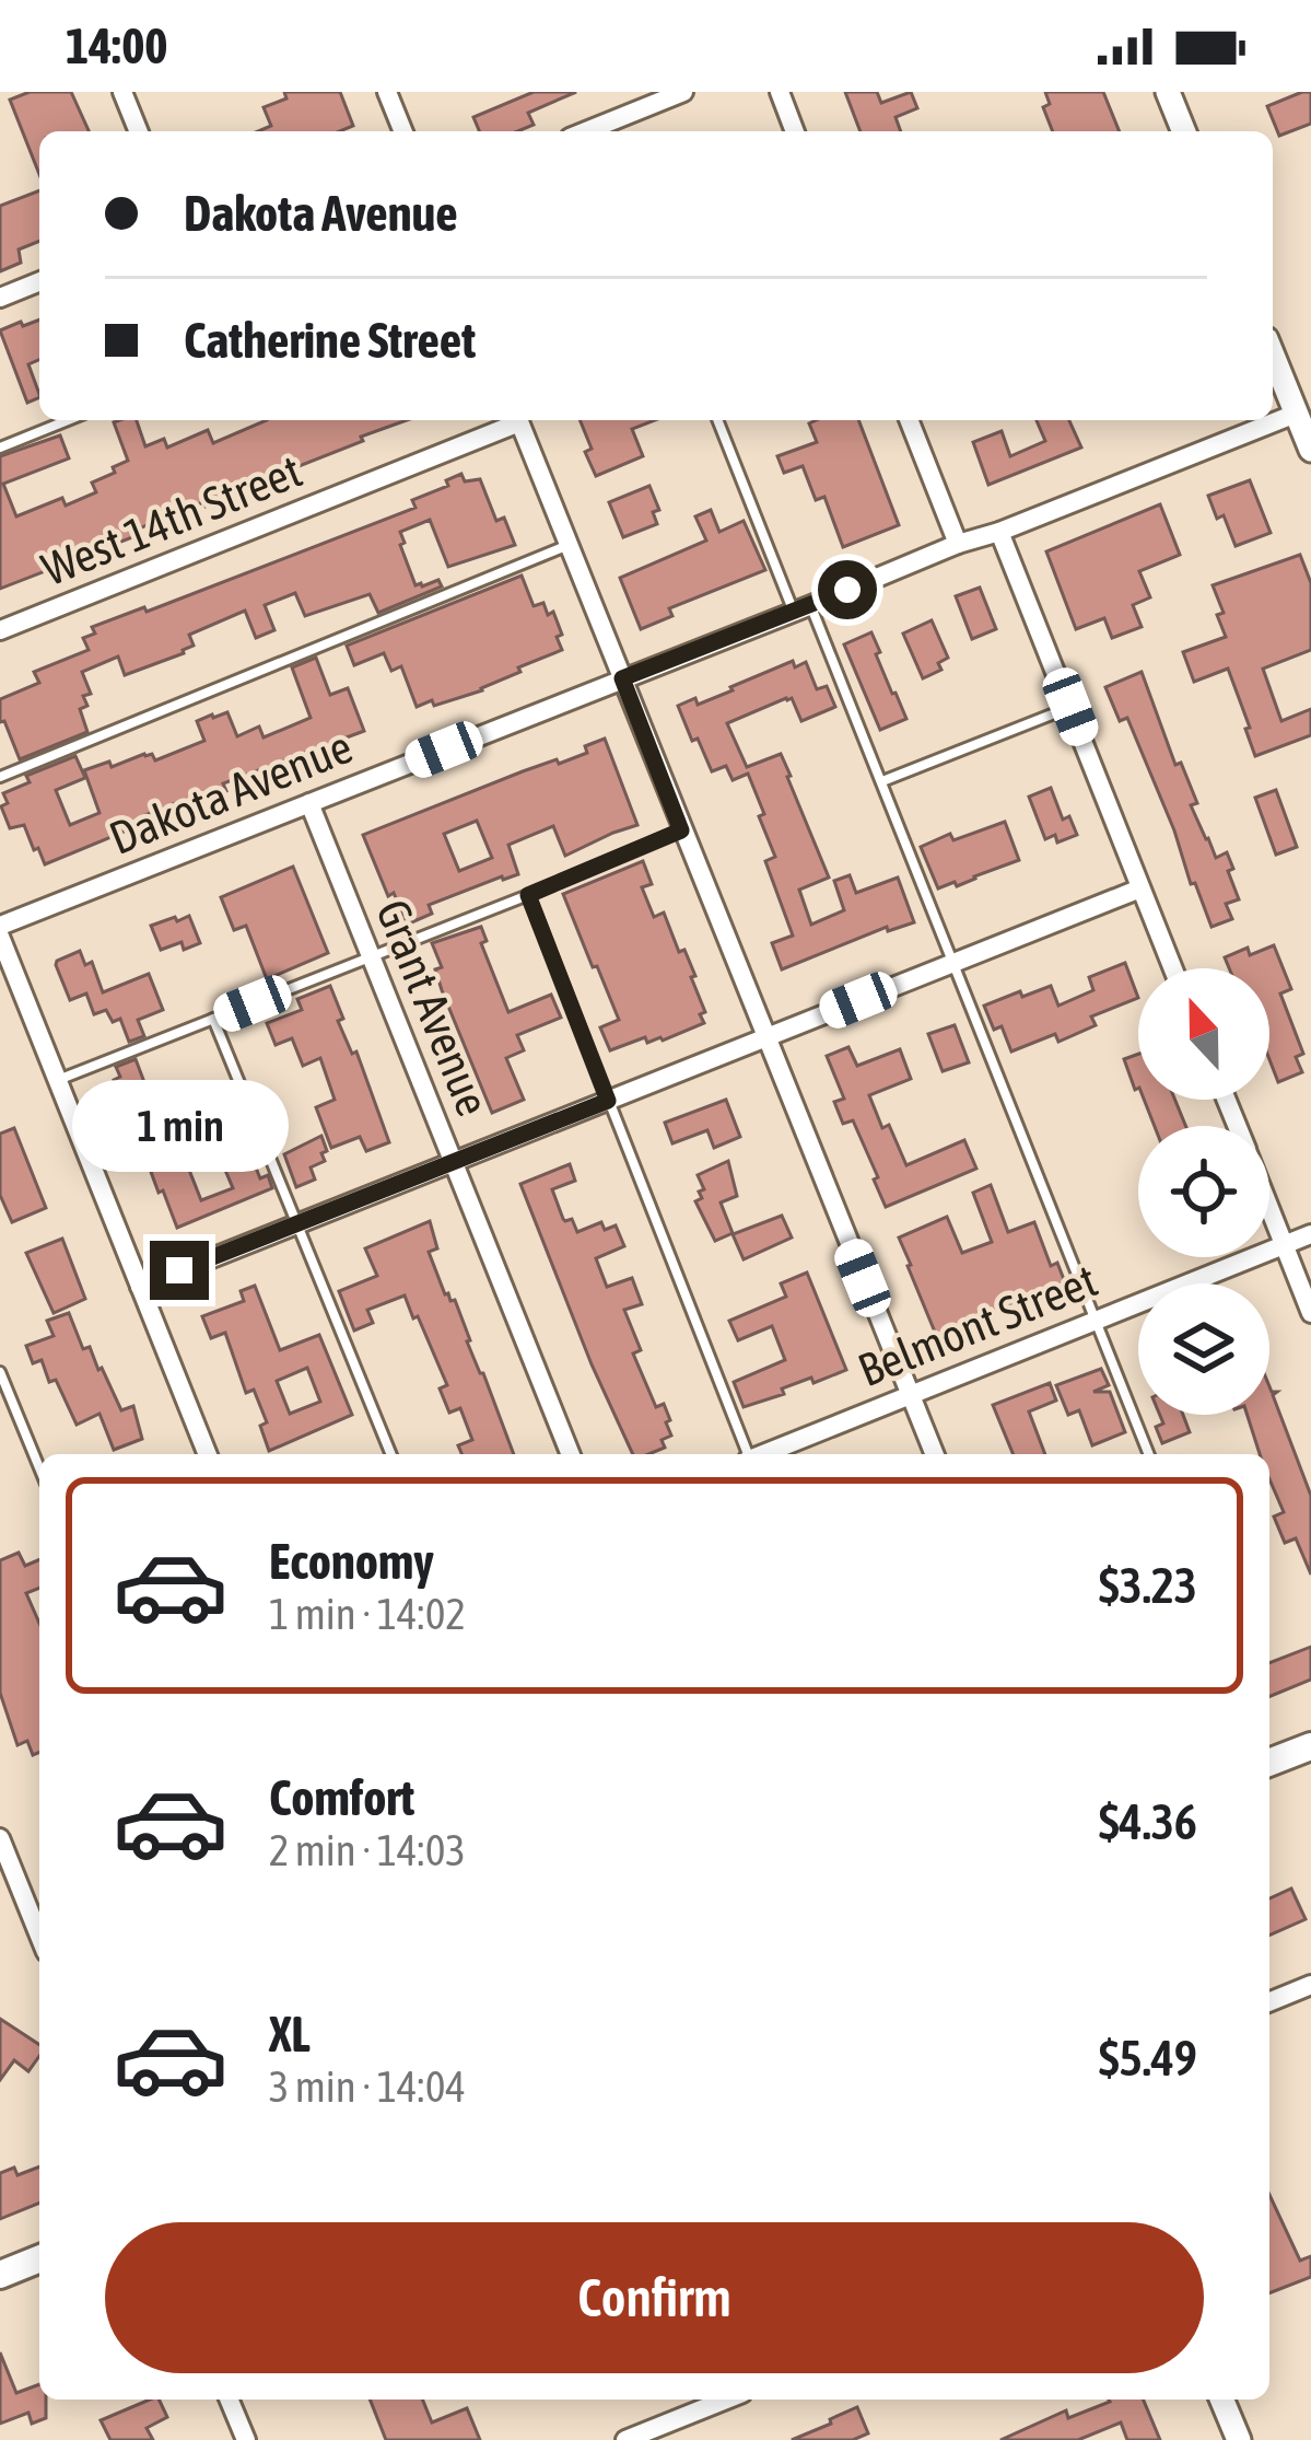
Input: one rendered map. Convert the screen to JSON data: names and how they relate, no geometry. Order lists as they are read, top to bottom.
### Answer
{
  "streets": {
    "street": [
      "West 14th Street",
      "Dakota Avenue",
      "Grant Avenue",
      "Belmont Street"
    ]
  },
  "crossings": [
    ["Dakota Avenue", "Grant Avenue"]
  ],
  "north": "top",
  "page": {
    "status": "14:00",
    "banner": ["Dakota Avenue", "Catherine Street"],
    "bubble": "1 min",
    "list": [
      {
        "name": "Economy",
        "note": "1 min · 14:02",
        "value": "$3.23"
      },
      {
        "name": "Comfort",
        "note": "2 min · 14:03",
        "value": "$4.36"
      },
      {
        "name": "XL",
        "note": "3 min · 14:04",
        "value": "$5.49"
      }
    ],
    "buttons": "Confirm"
  }
}
